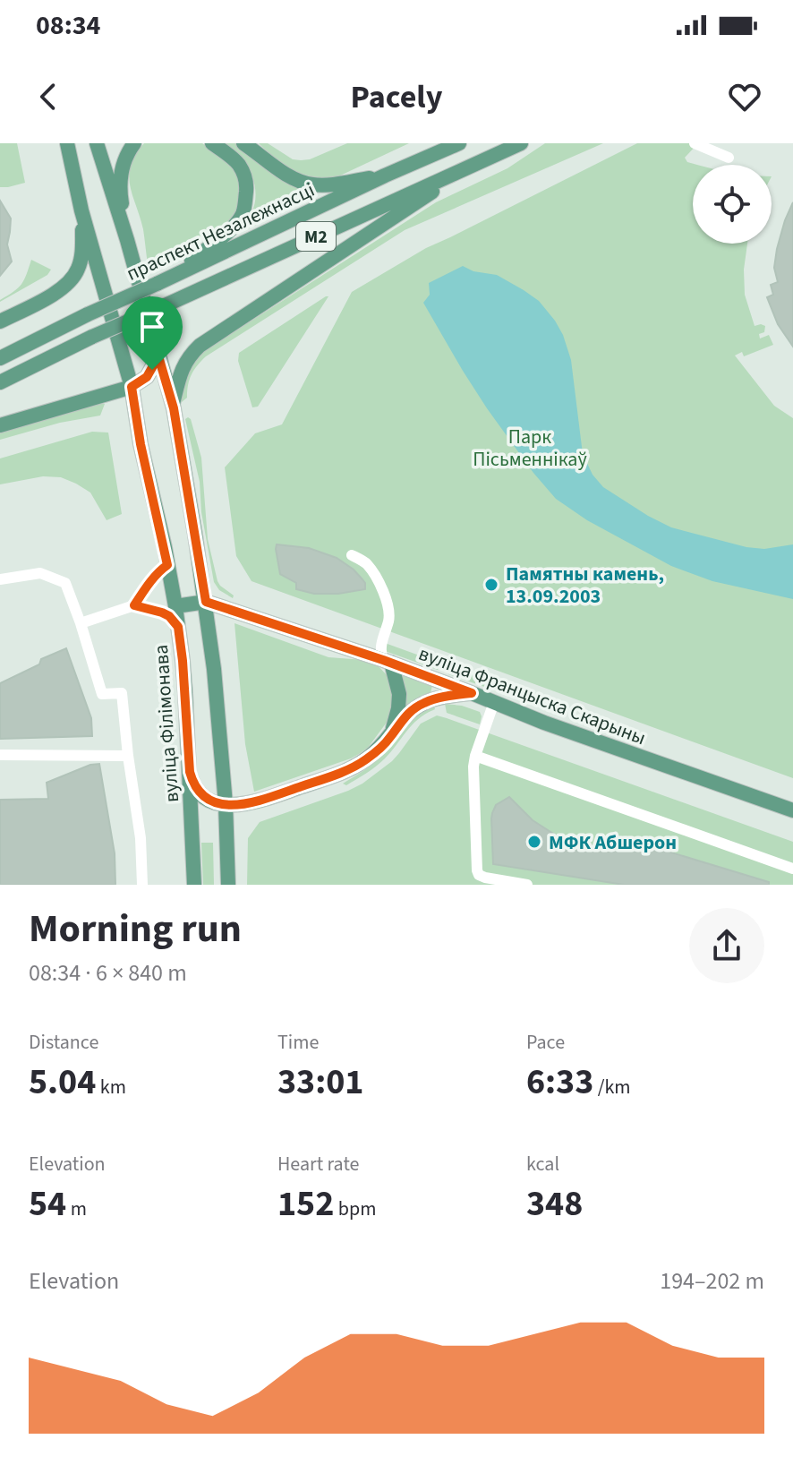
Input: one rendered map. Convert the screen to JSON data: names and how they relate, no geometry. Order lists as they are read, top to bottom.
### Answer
{
  "streets": {
    "main road": [
      "праспект Незалежнасці",
      "М2",
      "вуліца Францыска Скарыны",
      "вуліца Філімонава"
    ]
  },
  "crossings": [
    ["вуліца Францыска Скарыны", "вуліца Філімонава"]
  ],
  "parks": ["Парк Пісьменнікаў"],
  "places": ["Памятны камень, 13.09.2003", "МФК Абшерон"],
  "page": {
    "status": "08:34",
    "header": "Pacely",
    "heading": ["Morning run", "08:34 · 6 × 840 m"],
    "stats": [
      ["Distance", "5.04 km"],
      ["Time", "33:01"],
      ["Pace", "6:33 /km"],
      ["Elevation", "54 m"],
      ["Heart rate", "152 bpm"],
      ["kcal", "348"]
    ],
    "chart": ["Elevation", "194–202 m"]
  }
}
